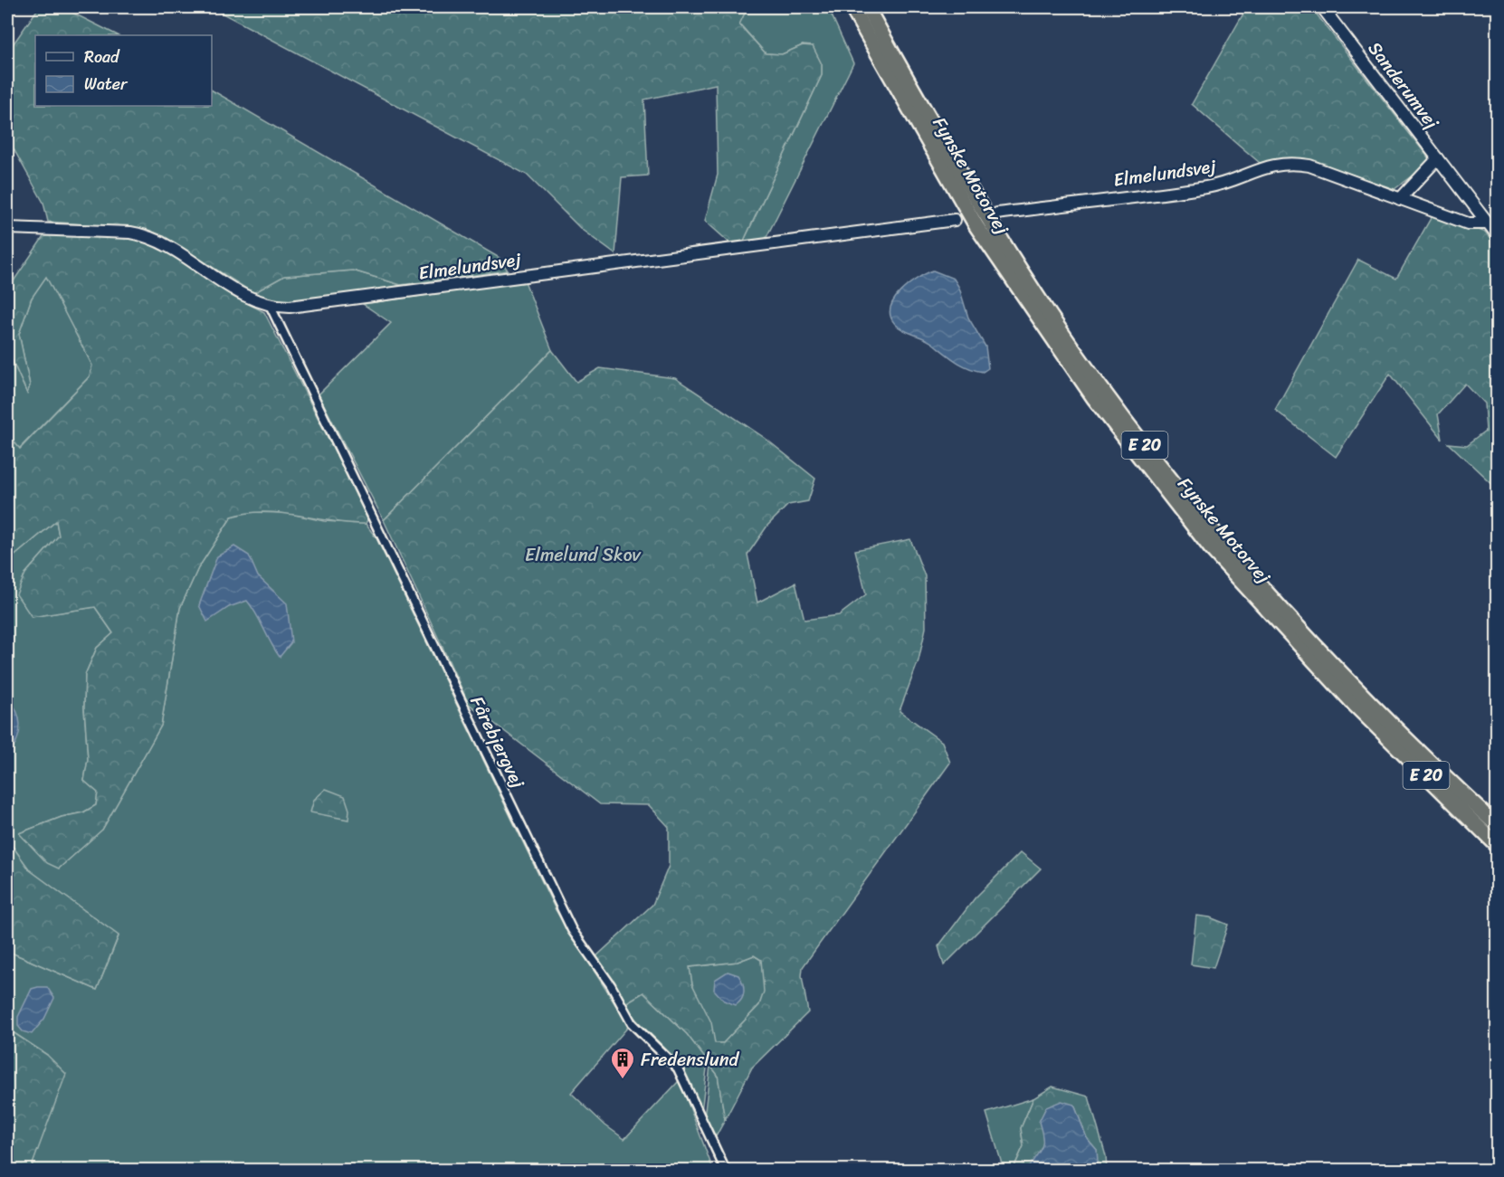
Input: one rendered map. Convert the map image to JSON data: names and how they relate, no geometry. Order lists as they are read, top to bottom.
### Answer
{
  "streets": {
    "highway": ["Fynske Motorvej", "E 20"],
    "street": ["Sanderumvej", "Elmelundsvej", "Fårebjergvej"]
  },
  "crossings": [
    ["Sanderumvej", "Elmelundsvej"],
    ["Elmelundsvej", "Fårebjergvej"]
  ],
  "parks": ["Elmelund Skov"],
  "places": {
    "building": ["Fredenslund"]
  },
  "legend": ["Road", "Water"]
}
